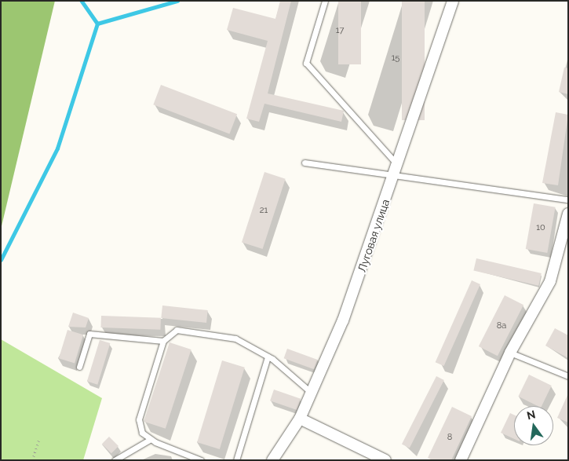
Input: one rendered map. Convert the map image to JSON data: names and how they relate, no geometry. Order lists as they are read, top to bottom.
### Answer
{
  "streets": {
    "street": ["Луговая улица"]
  },
  "house_numbers": [
    "17",
    "15",
    "21",
    "10",
    "8а",
    "8"
  ],
  "north": "top"
}
